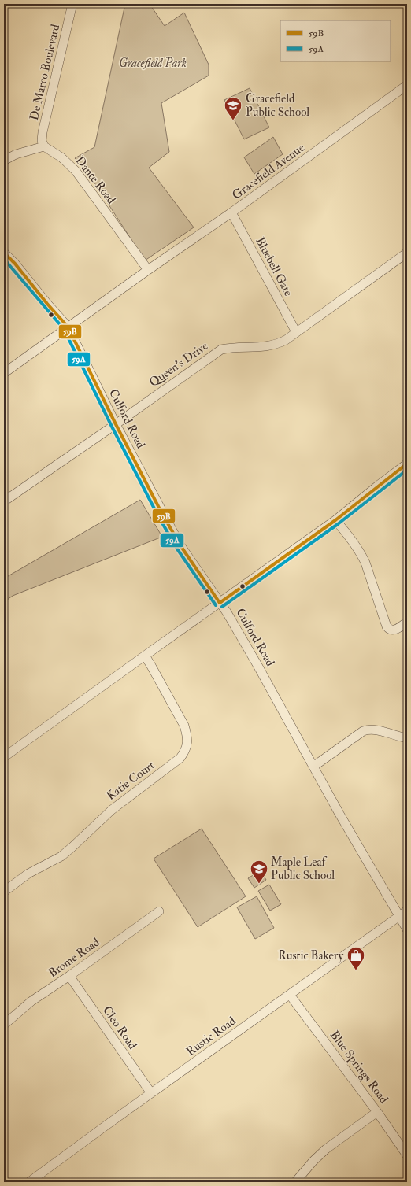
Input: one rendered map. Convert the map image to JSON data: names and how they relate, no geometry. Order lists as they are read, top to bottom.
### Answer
{
  "streets": {
    "street": [
      "De Marco Boulevard",
      "Gracefield Avenue",
      "Dante Road",
      "Bluebell Gate",
      "Queen's Drive",
      "Culford Road",
      "Katie Court",
      "Brome Road",
      "Cleo Road",
      "Rustic Road",
      "Blue Springs Road"
    ]
  },
  "crossings": [
    ["De Marco Boulevard", "Dante Road"],
    ["Gracefield Avenue", "Dante Road"],
    ["Gracefield Avenue", "Bluebell Gate"],
    ["Gracefield Avenue", "Culford Road"],
    ["Bluebell Gate", "Queen's Drive"],
    ["Queen's Drive", "Culford Road"],
    ["Culford Road", "Rustic Road"],
    ["Brome Road", "Cleo Road"],
    ["Cleo Road", "Rustic Road"],
    ["Rustic Road", "Blue Springs Road"]
  ],
  "parks": ["Gracefield Park"],
  "places": {
    "school or university": ["Gracefield Public School", "Maple Leaf Public School"],
    "shop": ["Rustic Bakery"]
  },
  "lines": ["transit line 59B", "transit line 59A"],
  "legend": ["59B", "59A"]
}
